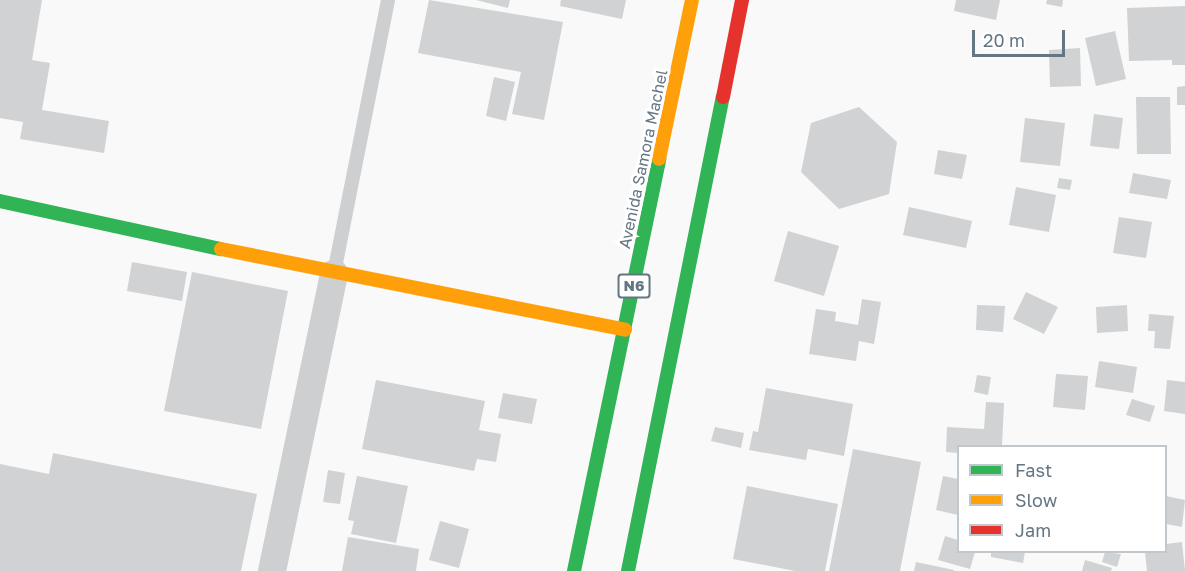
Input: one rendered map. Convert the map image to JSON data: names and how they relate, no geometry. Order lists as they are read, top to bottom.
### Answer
{
  "streets": {
    "main road": ["Avenida Samora Machel", "N6"]
  },
  "legend": ["Fast", "Slow", "Jam"],
  "scale_bar": "20 m"
}
